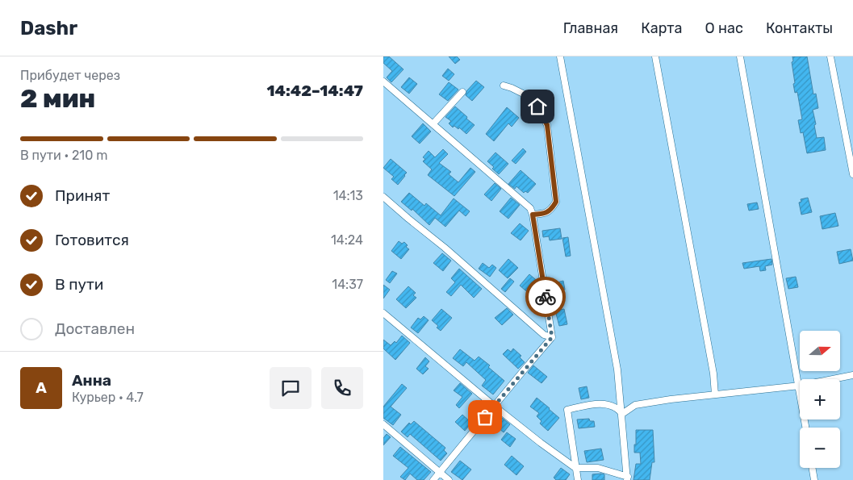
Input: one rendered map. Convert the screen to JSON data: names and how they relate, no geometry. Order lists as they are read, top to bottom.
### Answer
{
  "north": "right",
  "page": {
    "header": "Dashr",
    "nav": [
      "Главная",
      "Карта",
      "О нас",
      "Контакты"
    ],
    "heading": ["2 мин", "Прибудет через", "14:42–14:47"],
    "panel": ["Анна", "Курьер · 4.7"],
    "bar": "В пути · 210 m",
    "list": [
      ["Принят", "14:13"],
      ["Готовится", "14:24"],
      ["В пути", "14:37"],
      "Доставлен"
    ],
    "map_buttons": ["+", "−"],
    "round": "А"
  }
}
